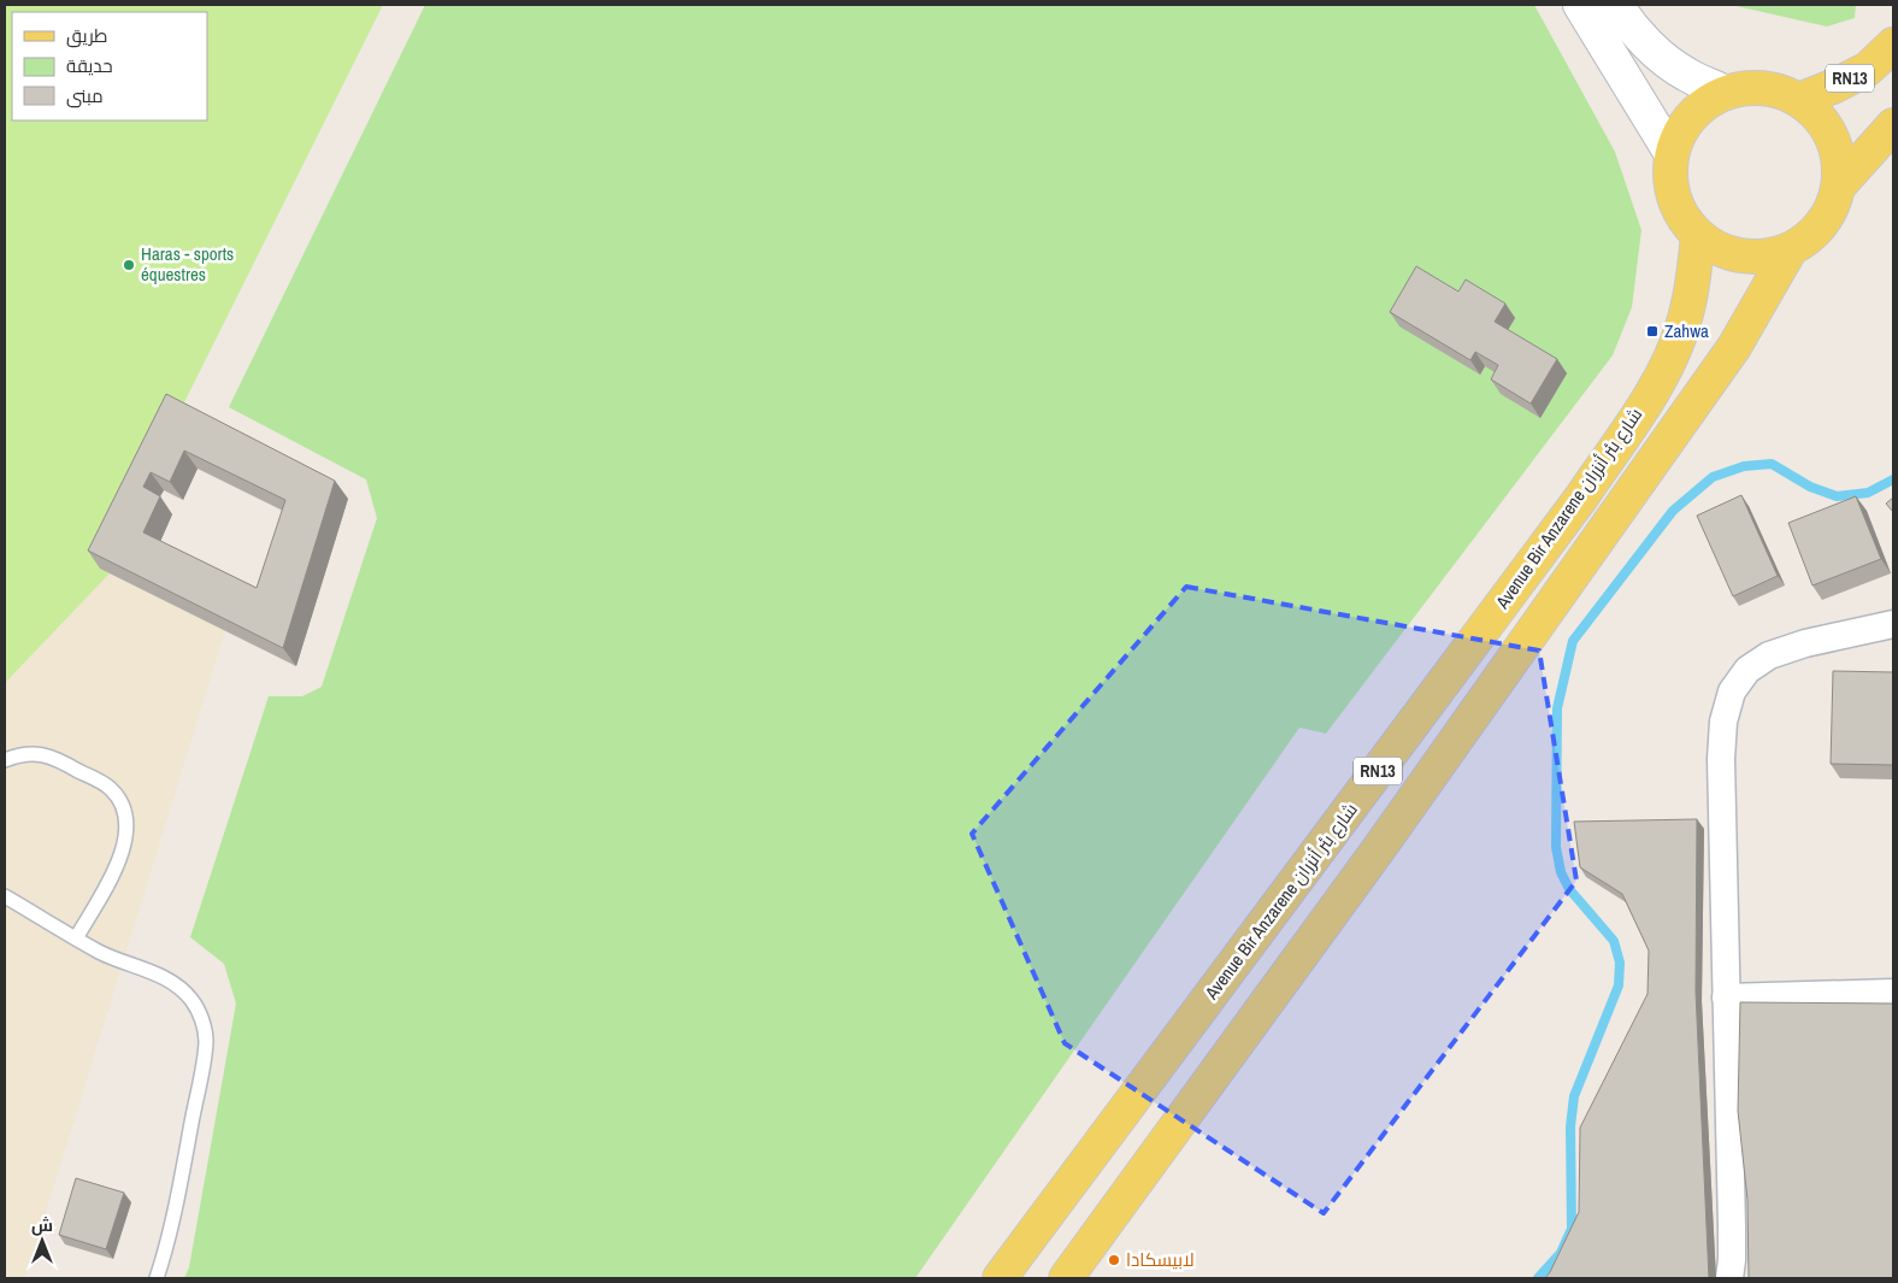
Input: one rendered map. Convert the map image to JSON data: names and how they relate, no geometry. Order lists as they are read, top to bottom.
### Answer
{
  "streets": {
    "main road": ["RN13", "Avenue Bir Anzarene شارع بئر أنزران"]
  },
  "crossings": [
    ["RN13", "Avenue Bir Anzarene شارع بئر أنزران"]
  ],
  "places": {
    "other": ["Haras - sports équestres", "لابيسكادا"],
    "transit": ["Zahwa"]
  },
  "legend": ["طريق", "حديقة", "مبنى"],
  "north": "top"
}
